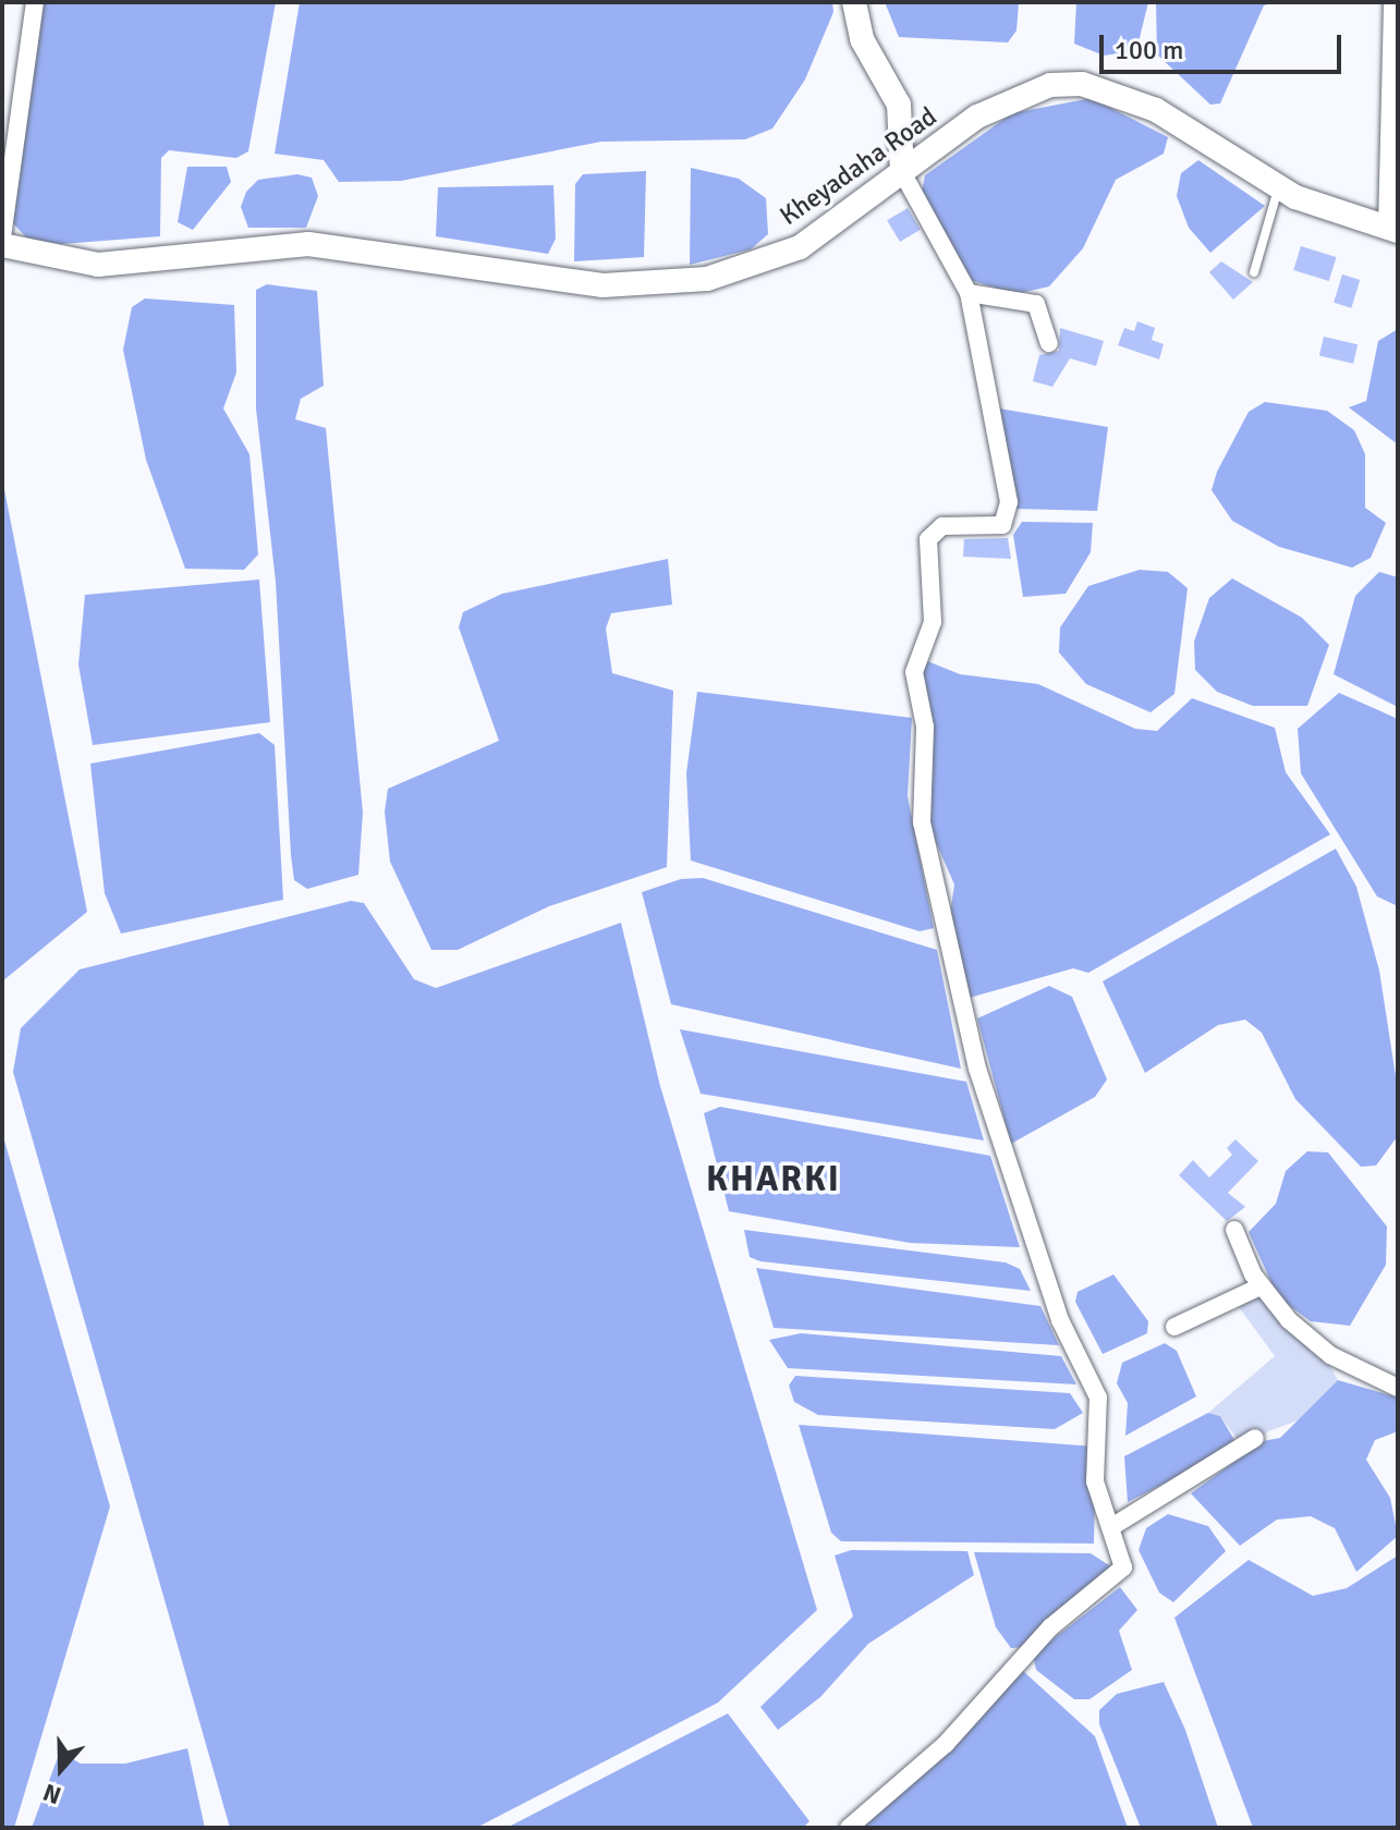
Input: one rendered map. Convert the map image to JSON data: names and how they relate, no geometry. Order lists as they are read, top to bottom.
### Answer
{
  "streets": {
    "main road": ["Kheyadaha Road"]
  },
  "districts": ["KHARKI"],
  "scale_bar": "100 m",
  "north": "bottom"
}
